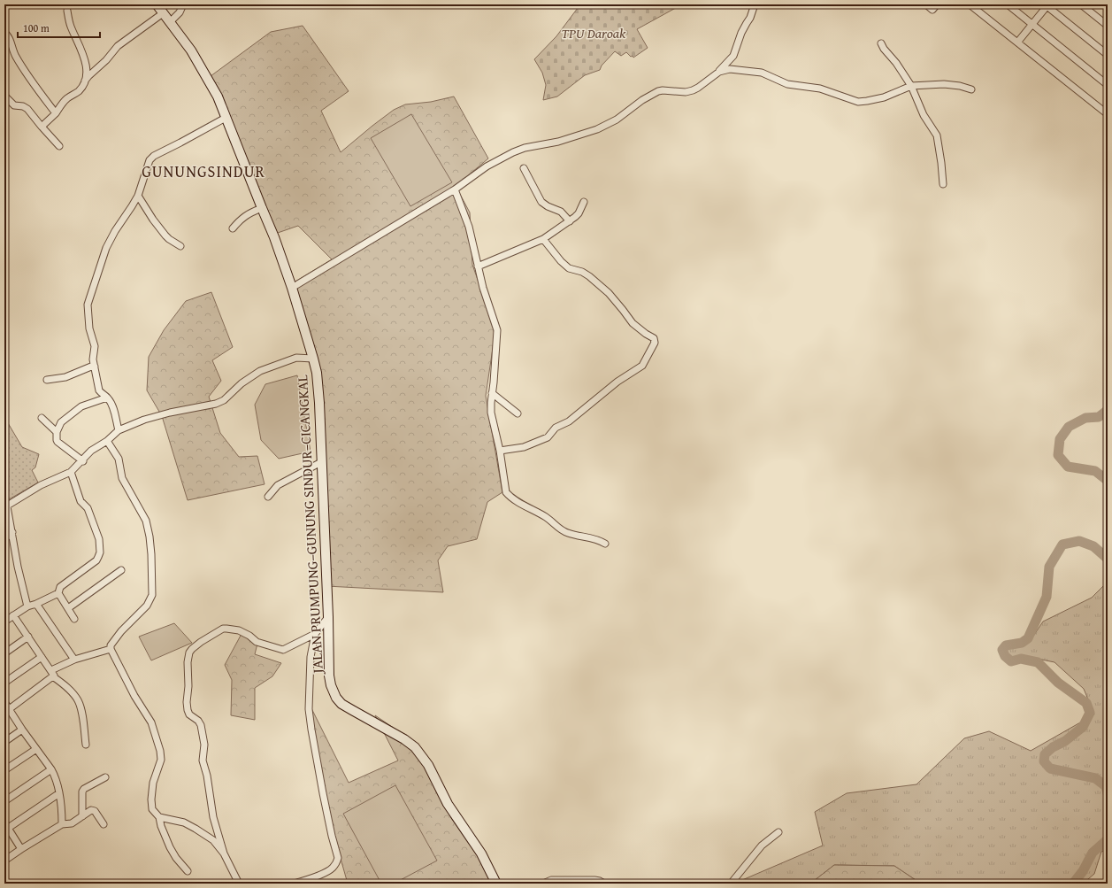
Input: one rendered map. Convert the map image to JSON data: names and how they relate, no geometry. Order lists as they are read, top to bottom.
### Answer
{
  "streets": {
    "main road": ["JALAN PRUMPUNG–GUNUNG SINDUR–CICANGKAL"]
  },
  "districts": ["GUNUNGSINDUR"],
  "parks": ["TPU Daroak"],
  "scale_bar": "100 m"
}
